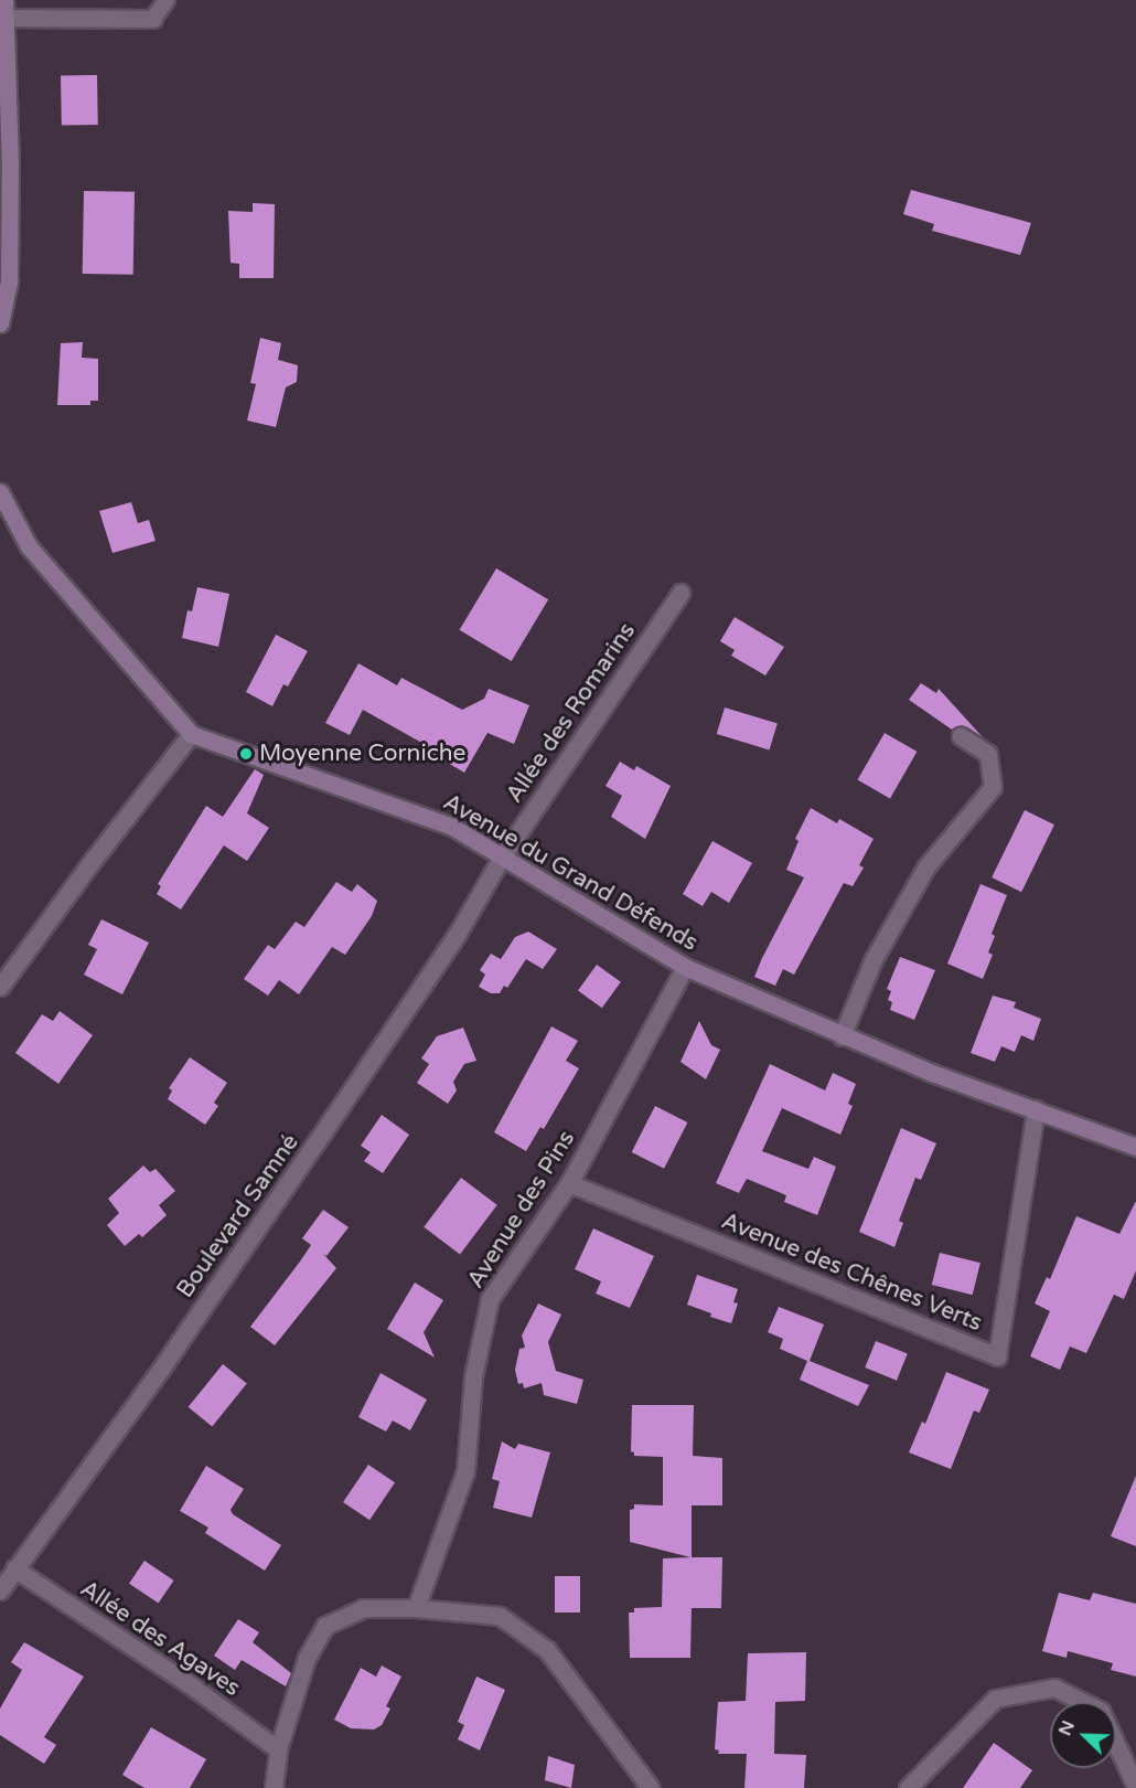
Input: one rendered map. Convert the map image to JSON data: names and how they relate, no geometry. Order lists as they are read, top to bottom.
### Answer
{
  "streets": {
    "street": [
      "Allée des Romarins",
      "Avenue du Grand Défends",
      "Avenue des Pins",
      "Boulevard Samné",
      "Avenue des Chênes Verts",
      "Allée des Agaves"
    ]
  },
  "crossings": [
    ["Allée des Romarins", "Avenue du Grand Défends"],
    ["Allée des Romarins", "Boulevard Samné"],
    ["Avenue du Grand Défends", "Avenue des Pins"],
    ["Avenue du Grand Défends", "Boulevard Samné"],
    ["Avenue du Grand Défends", "Avenue des Chênes Verts"],
    ["Avenue des Pins", "Avenue des Chênes Verts"],
    ["Boulevard Samné", "Allée des Agaves"]
  ],
  "places": ["Moyenne Corniche"],
  "north": "top left"
}
